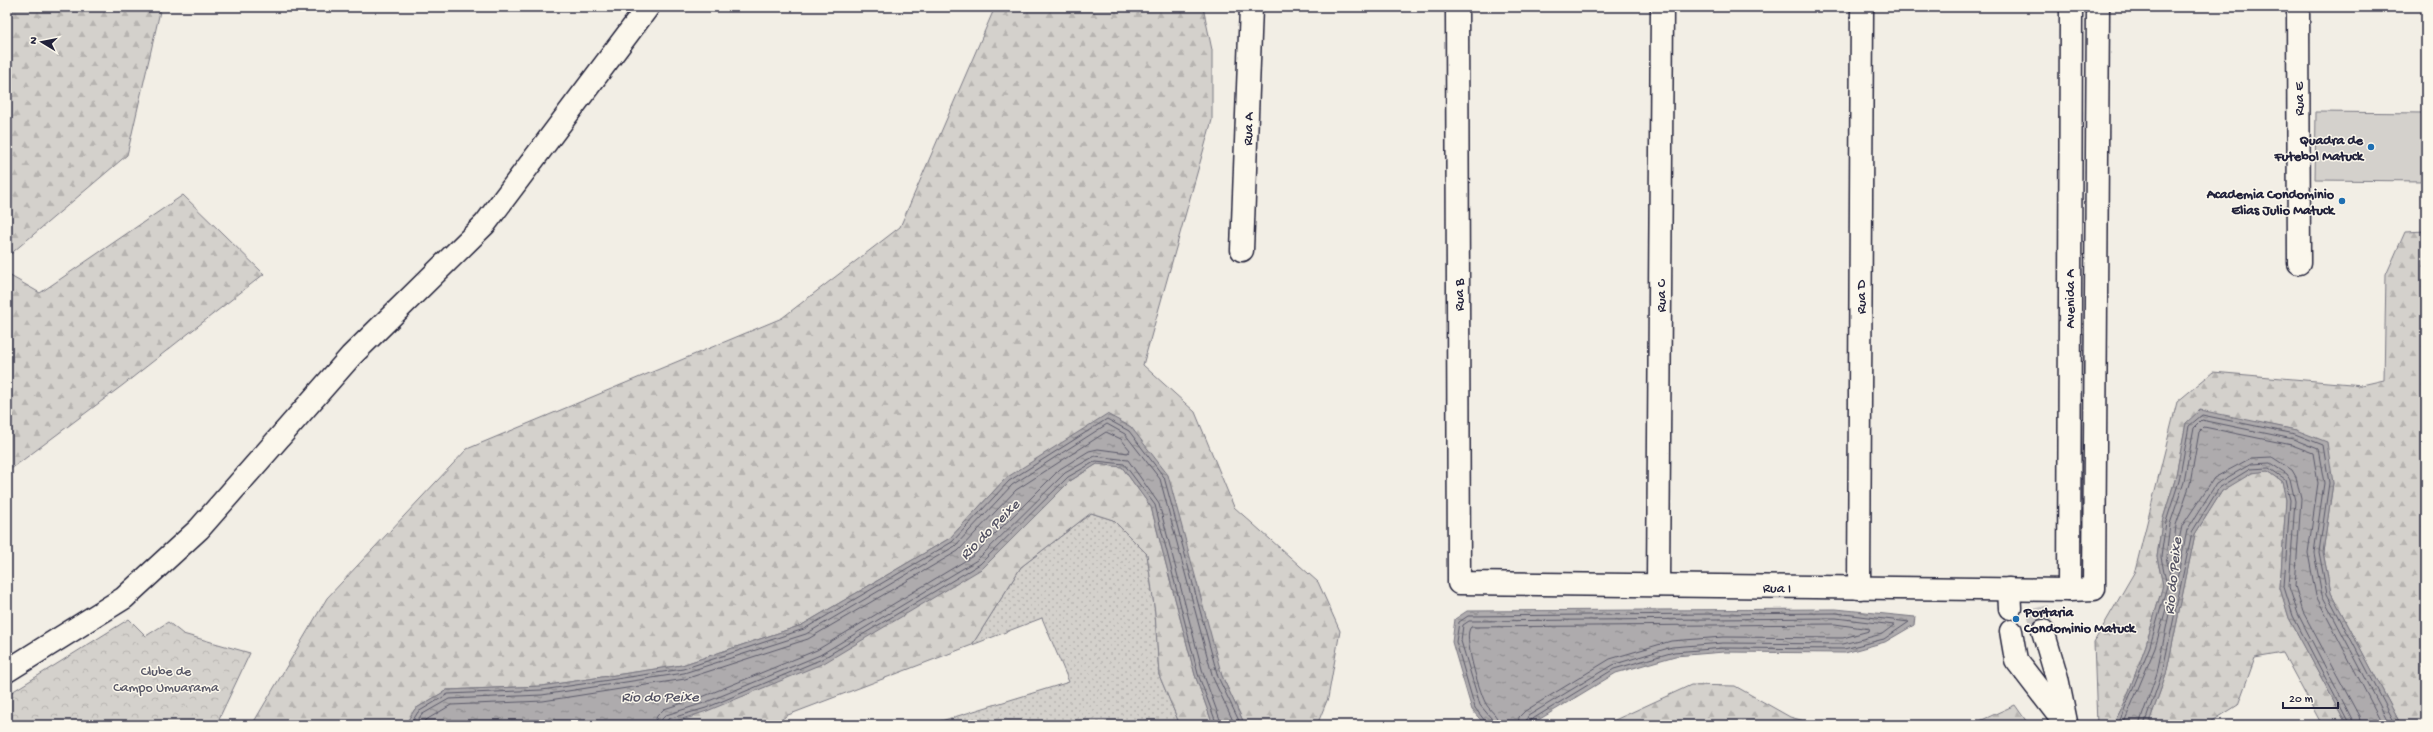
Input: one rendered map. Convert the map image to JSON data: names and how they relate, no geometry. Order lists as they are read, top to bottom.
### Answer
{
  "streets": {
    "street": [
      "Rua E",
      "Rua A",
      "Rua B",
      "Rua C",
      "Rua D",
      "Avenida A",
      "Rua I"
    ]
  },
  "crossings": [
    ["Rua B", "Rua I"],
    ["Rua C", "Rua I"],
    ["Rua D", "Rua I"],
    ["Avenida A", "Rua I"]
  ],
  "water": ["Rio do Peixe"],
  "parks": ["Clube de Campo Umuarama"],
  "places": ["Quadra de Futebol Matuck", "Academia Condominio Elias Julio Matuck", "Portaria Condominio Matuck"],
  "scale_bar": "20 m",
  "north": "left"
}
